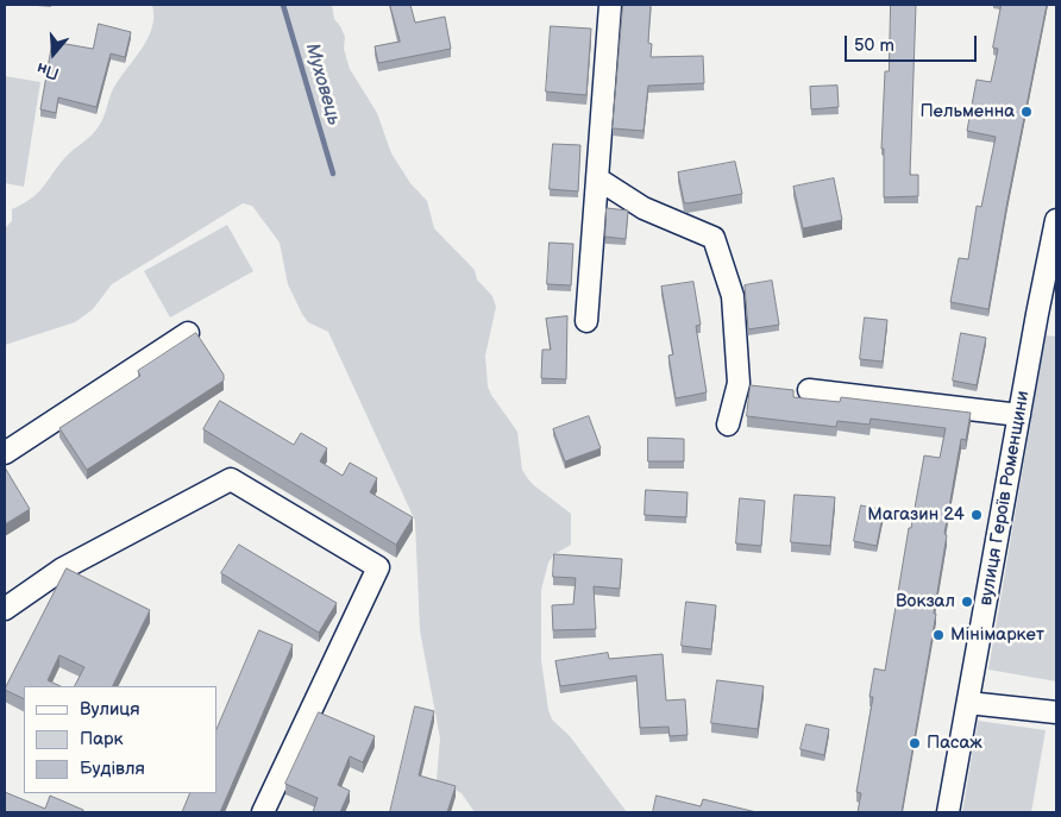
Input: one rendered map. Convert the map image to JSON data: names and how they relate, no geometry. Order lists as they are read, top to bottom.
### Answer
{
  "streets": {
    "street": ["вулиця Героїв Роменщини"]
  },
  "water": ["Муховець"],
  "places": [
    "Пельменна",
    "Магазин 24",
    "Вокзал",
    "Мінімаркет",
    "Пасаж"
  ],
  "legend": ["Вулиця", "Парк", "Будівля"],
  "scale_bar": "50 m",
  "north": "bottom"
}
